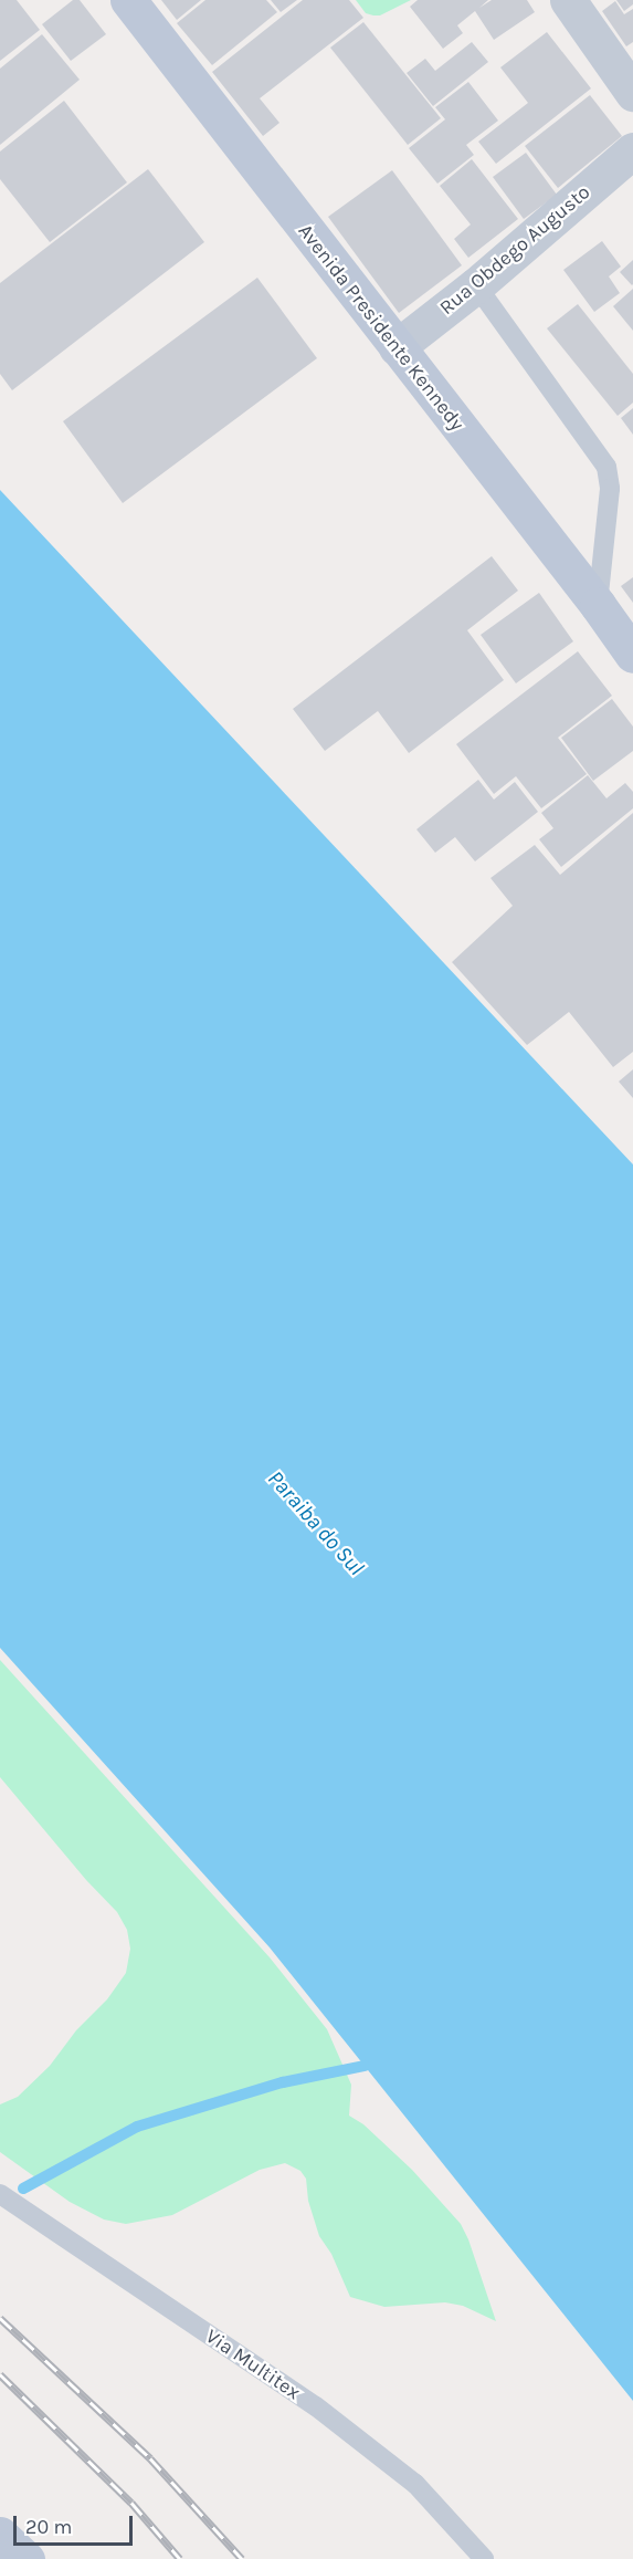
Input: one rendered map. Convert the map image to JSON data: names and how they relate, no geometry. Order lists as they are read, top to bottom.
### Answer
{
  "streets": {
    "main road": ["Avenida Presidente Kennedy"],
    "street": ["Rua Obdego Augusto"],
    "lane": ["Via Multitex"]
  },
  "crossings": [
    ["Rua Obdego Augusto", "Avenida Presidente Kennedy"]
  ],
  "water": ["Paraiba do Sul"],
  "scale_bar": "20 m"
}
